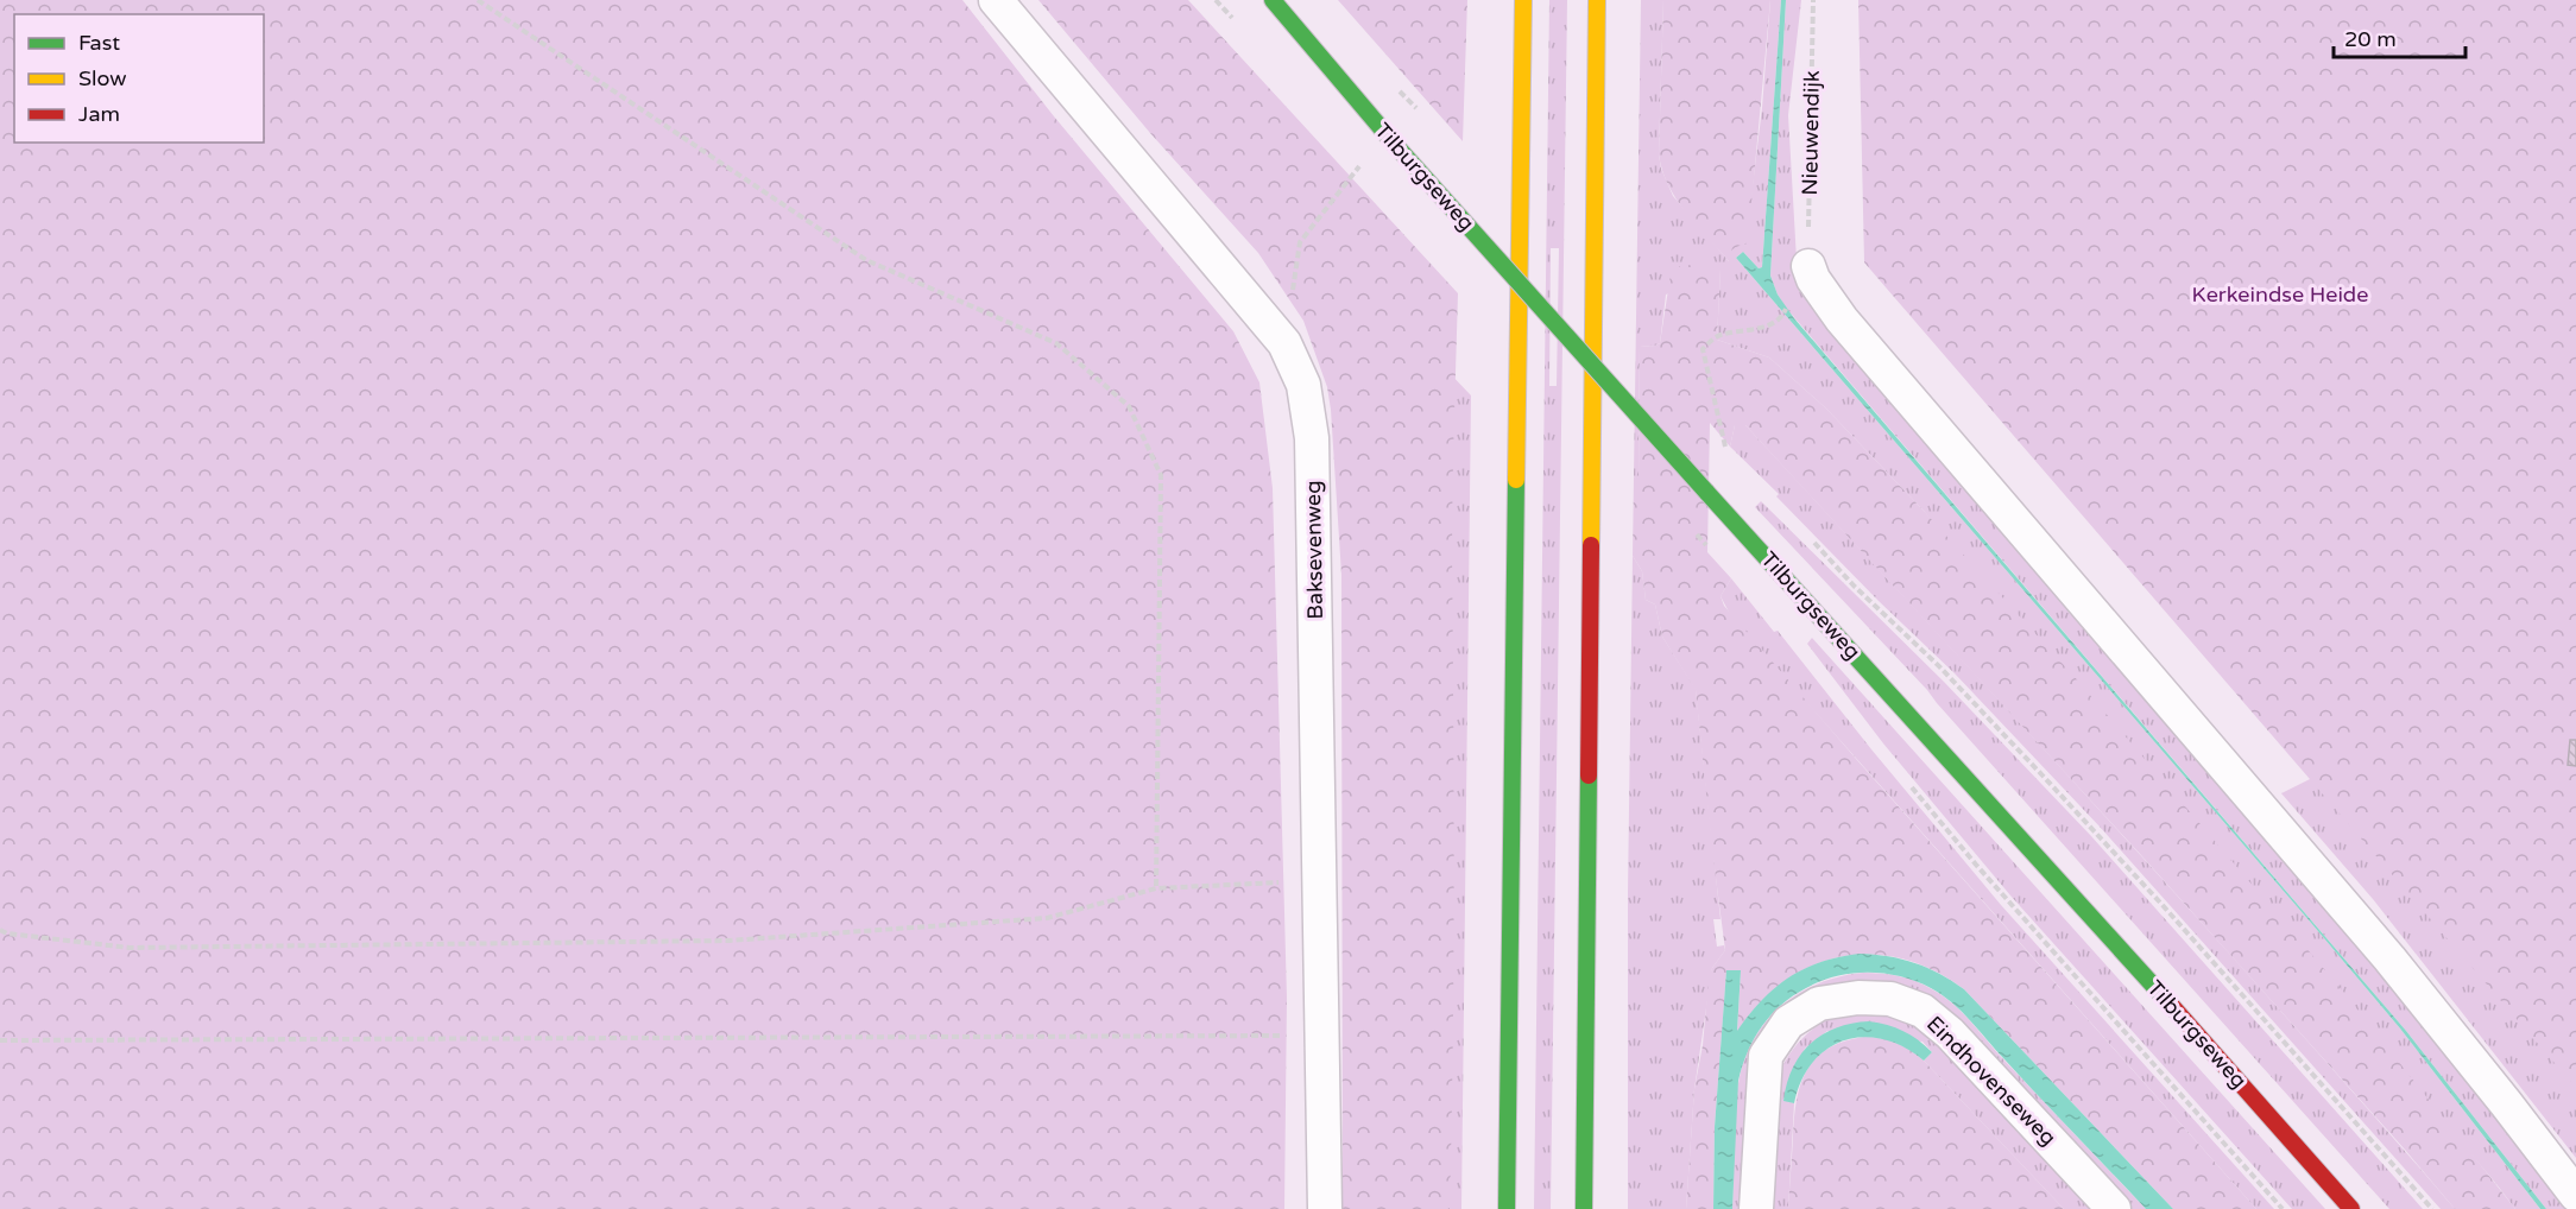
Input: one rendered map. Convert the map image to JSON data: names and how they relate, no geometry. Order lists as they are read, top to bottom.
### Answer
{
  "streets": {
    "main road": ["Tilburgseweg"],
    "street": ["Baksevenweg", "Eindhovenseweg"],
    "path": ["Nieuwendijk"]
  },
  "parks": ["Kerkeindse Heide"],
  "legend": ["Fast", "Slow", "Jam"],
  "scale_bar": "20 m"
}
